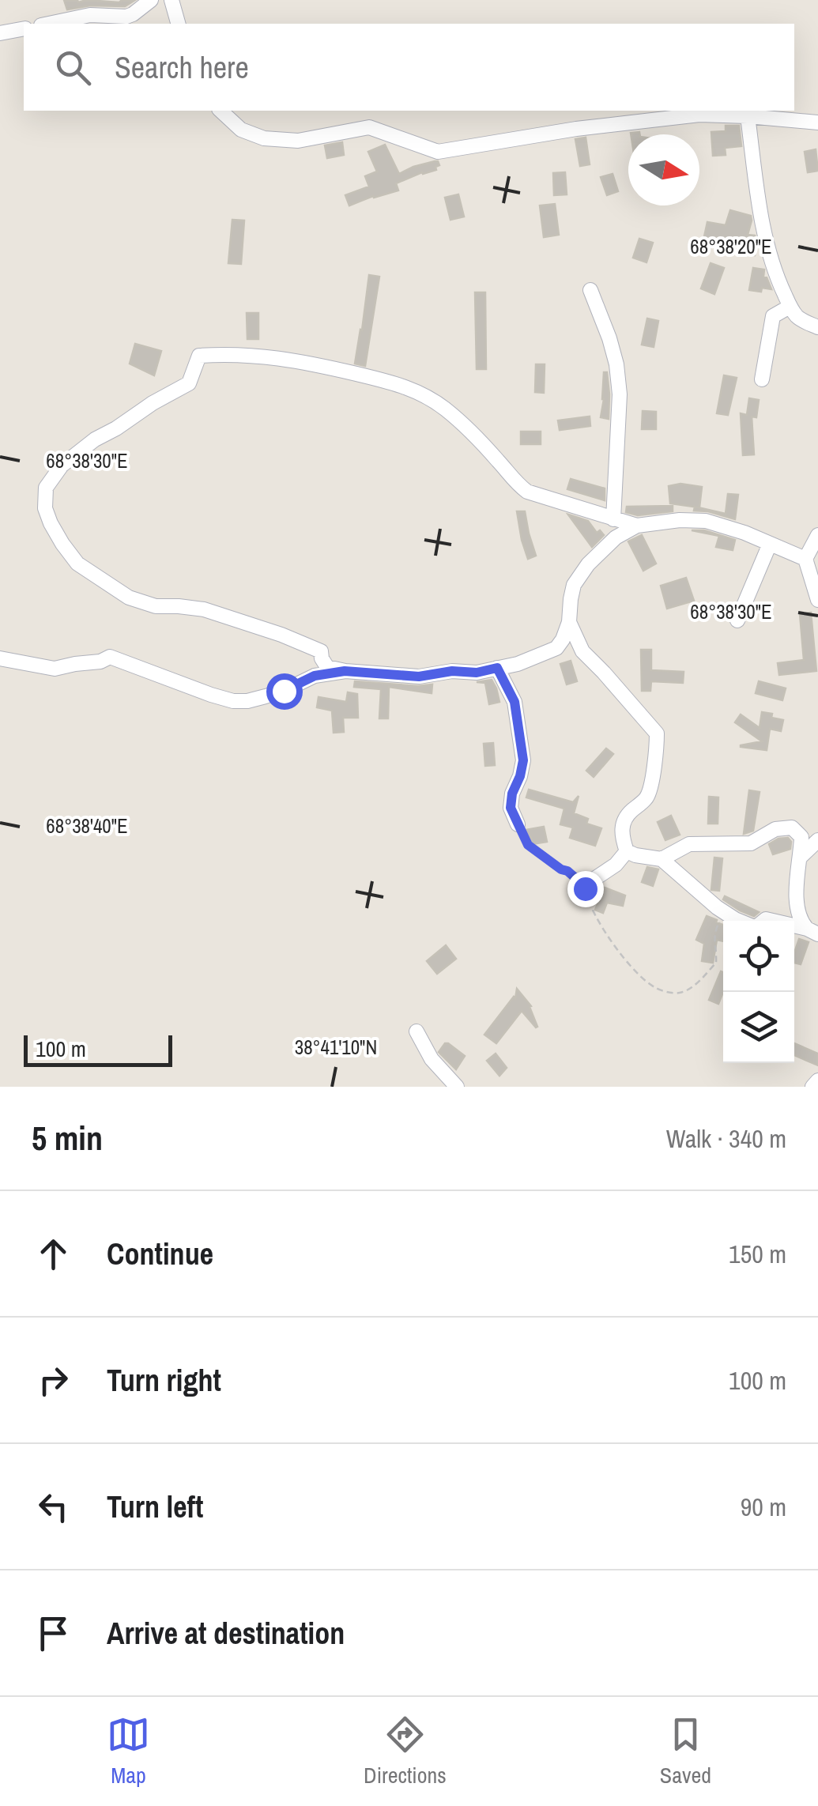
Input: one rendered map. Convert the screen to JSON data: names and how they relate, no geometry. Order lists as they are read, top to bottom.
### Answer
{
  "scale_bar": "100 m",
  "north": "right",
  "page": {
    "search": "Search here",
    "scale": "100 m",
    "heading": ["5 min", "Walk · 340 m"],
    "list": [
      ["Continue", "150 m"],
      ["Turn right", "100 m"],
      ["Turn left", "90 m"],
      "Arrive at destination"
    ],
    "nav": ["Map", "Directions", "Saved"]
  },
  "coordinates": [
    "68°38'20\"E",
    "68°38'30\"E",
    "68°38'40\"E",
    "38°41'10\"N"
  ]
}
